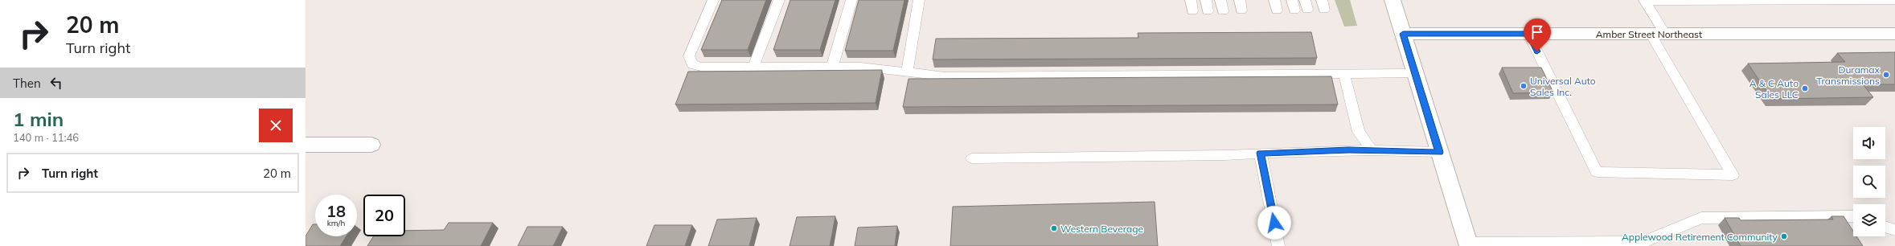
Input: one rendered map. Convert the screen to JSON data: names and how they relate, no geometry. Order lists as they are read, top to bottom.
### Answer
{
  "streets": {
    "street": ["Amber Street Northeast"]
  },
  "places": [
    "Duramax Transmissions",
    "Universal Auto Sales Inc.",
    "A & C Auto Sales LLC",
    "Western Beverage",
    "Applewood Retirement Community"
  ],
  "page": {
    "turn": ["20 m", "Turn right"],
    "then": "Then",
    "heading": ["1 min", "140 m · 11:46"],
    "list": [
      {
        "name": "Turn right",
        "value": "20 m"
      }
    ],
    "speed": "18 km/h",
    "limit": "20"
  }
}
